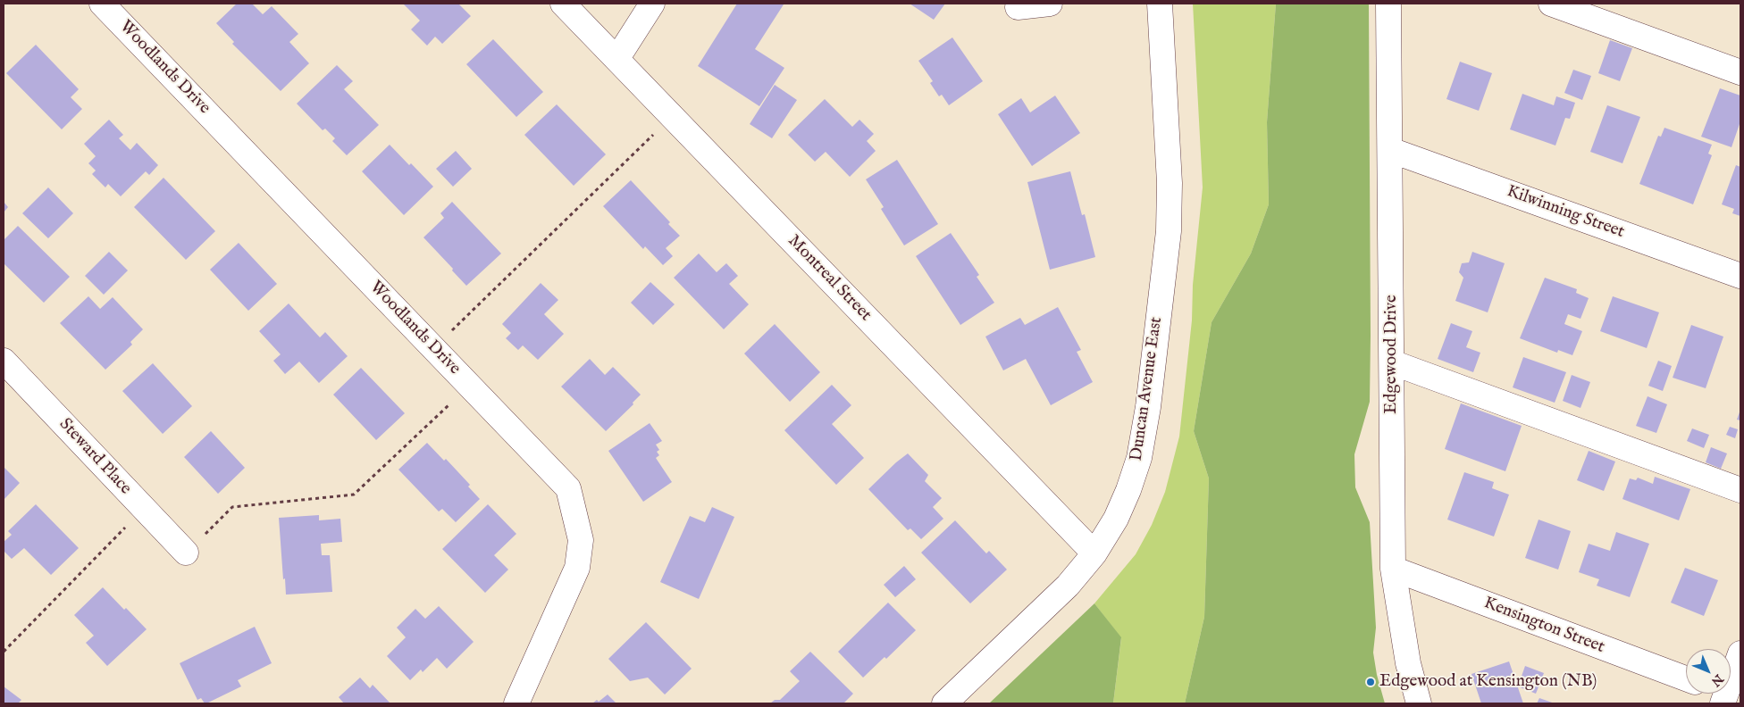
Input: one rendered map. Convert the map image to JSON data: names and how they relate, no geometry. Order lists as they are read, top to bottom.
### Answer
{
  "streets": {
    "street": [
      "Woodlands Drive",
      "Kilwinning Street",
      "Montreal Street",
      "Edgewood Drive",
      "Duncan Avenue East",
      "Steward Place",
      "Kensington Street"
    ]
  },
  "crossings": [
    ["Kilwinning Street", "Edgewood Drive"],
    ["Montreal Street", "Duncan Avenue East"],
    ["Edgewood Drive", "Kensington Street"]
  ],
  "places": ["Edgewood at Kensington (NB)"],
  "north": "bottom right"
}
